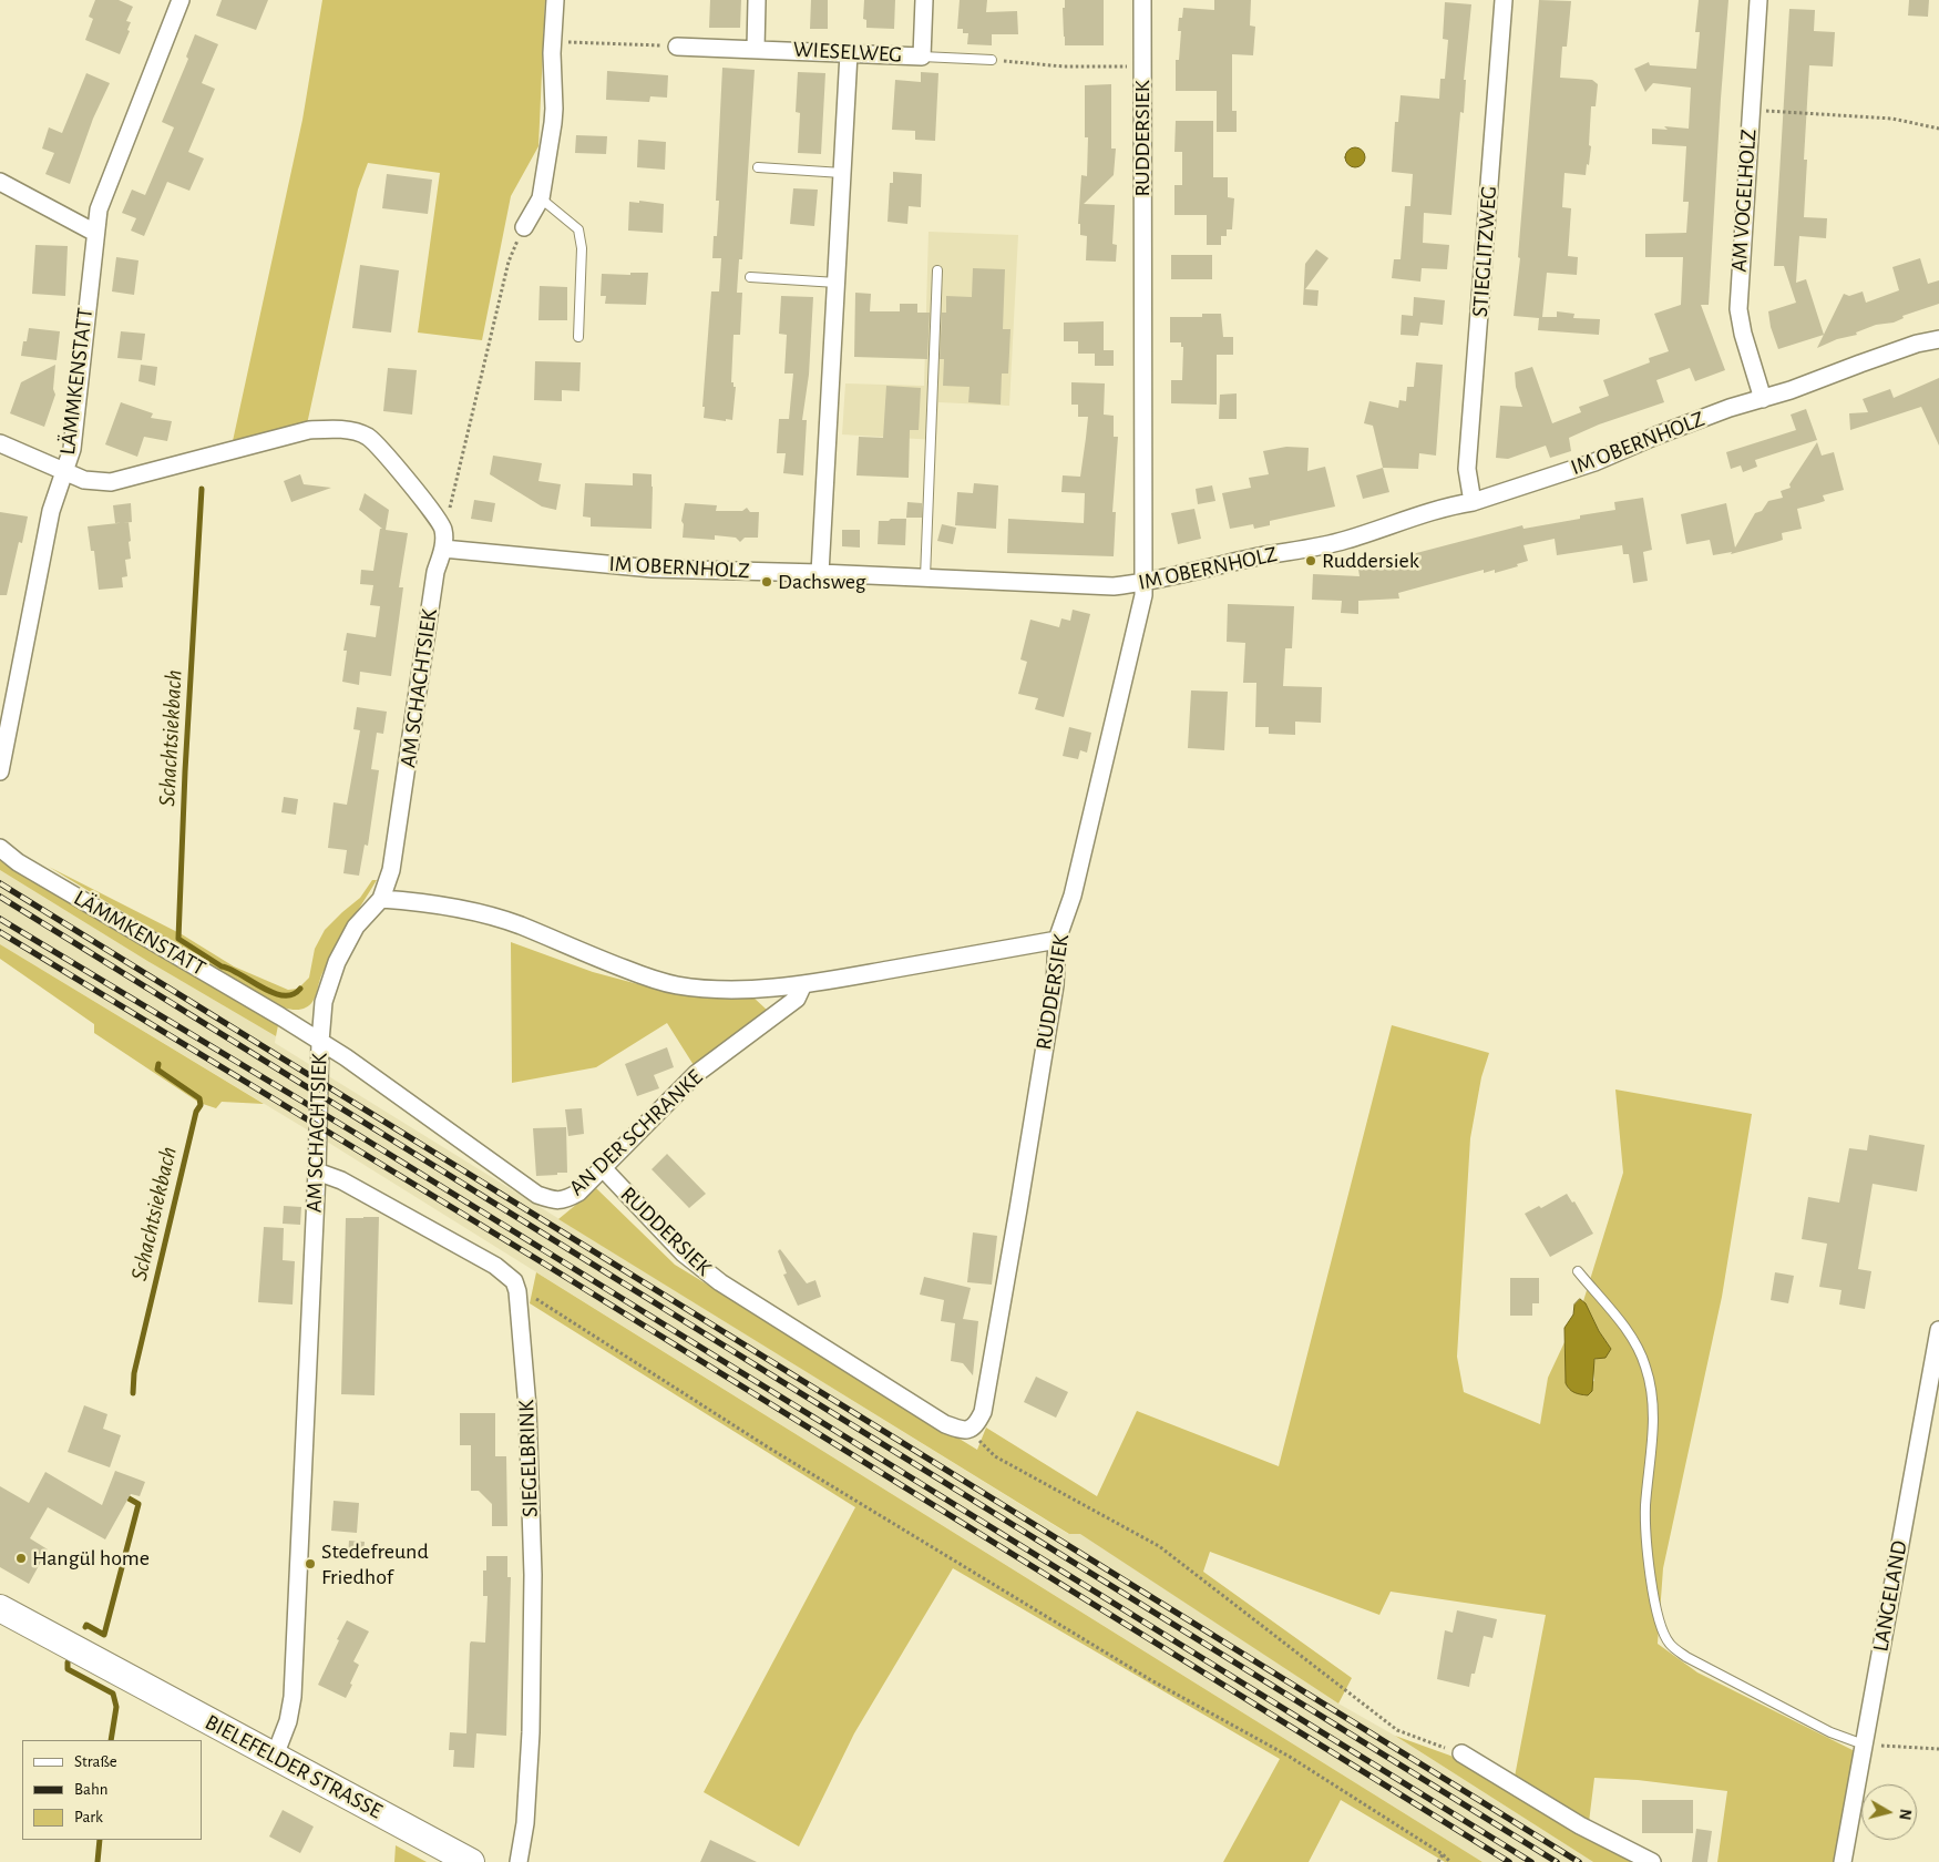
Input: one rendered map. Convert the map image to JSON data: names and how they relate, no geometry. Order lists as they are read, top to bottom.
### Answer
{
  "streets": {
    "main road": ["BIELEFELDER STRASSE"],
    "street": [
      "WIESELWEG",
      "RUDDERSIEK",
      "AM VOGELHOLZ",
      "STIEGLITZWEG",
      "LÄMMKENSTATT",
      "IM OBERNHOLZ",
      "AM SCHACHTSIEK",
      "AN DER SCHRANKE",
      "SIEGELBRINK",
      "LANGELAND"
    ]
  },
  "crossings": [
    ["RUDDERSIEK", "IM OBERNHOLZ"],
    ["RUDDERSIEK", "AN DER SCHRANKE"],
    ["AM VOGELHOLZ", "IM OBERNHOLZ"],
    ["STIEGLITZWEG", "IM OBERNHOLZ"],
    ["LÄMMKENSTATT", "AM SCHACHTSIEK"],
    ["LÄMMKENSTATT", "AN DER SCHRANKE"],
    ["IM OBERNHOLZ", "AM SCHACHTSIEK"],
    ["AM SCHACHTSIEK", "AN DER SCHRANKE"],
    ["AM SCHACHTSIEK", "BIELEFELDER STRASSE"]
  ],
  "water": ["Schachtsiekbach"],
  "places": [
    "Ruddersiek",
    "Dachsweg",
    "Hangül home",
    "Stedefreund Friedhof"
  ],
  "legend": ["Straße", "Bahn", "Park"],
  "north": "right"
}
